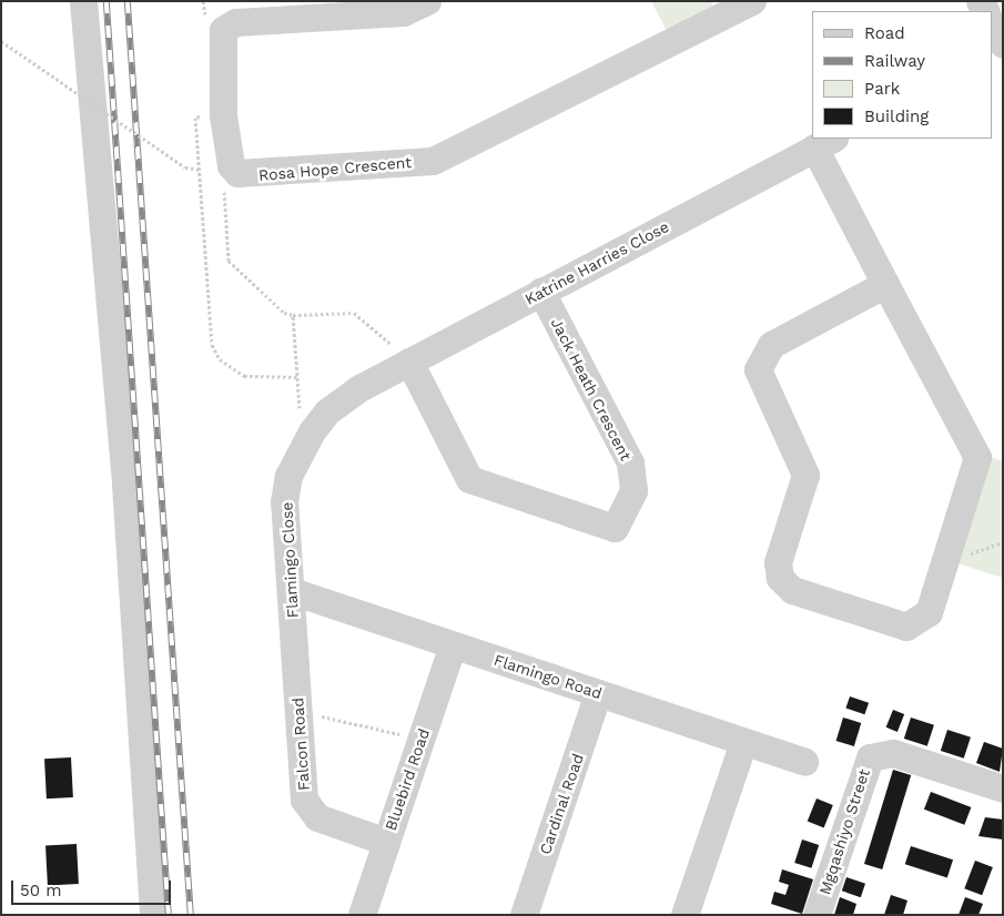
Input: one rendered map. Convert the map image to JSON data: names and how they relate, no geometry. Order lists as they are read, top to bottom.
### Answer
{
  "streets": {
    "street": [
      "Rosa Hope Crescent",
      "Katrine Harries Close",
      "Jack Heath Crescent",
      "Flamingo Close",
      "Flamingo Road",
      "Falcon Road",
      "Bluebird Road",
      "Cardinal Road",
      "Mgqashiyo Street"
    ]
  },
  "crossings": [
    ["Katrine Harries Close", "Jack Heath Crescent"],
    ["Katrine Harries Close", "Flamingo Close"],
    ["Flamingo Close", "Flamingo Road"],
    ["Flamingo Close", "Falcon Road"],
    ["Flamingo Road", "Bluebird Road"],
    ["Flamingo Road", "Cardinal Road"],
    ["Falcon Road", "Bluebird Road"]
  ],
  "legend": [
    "Road",
    "Railway",
    "Park",
    "Building"
  ],
  "scale_bar": "50 m"
}
